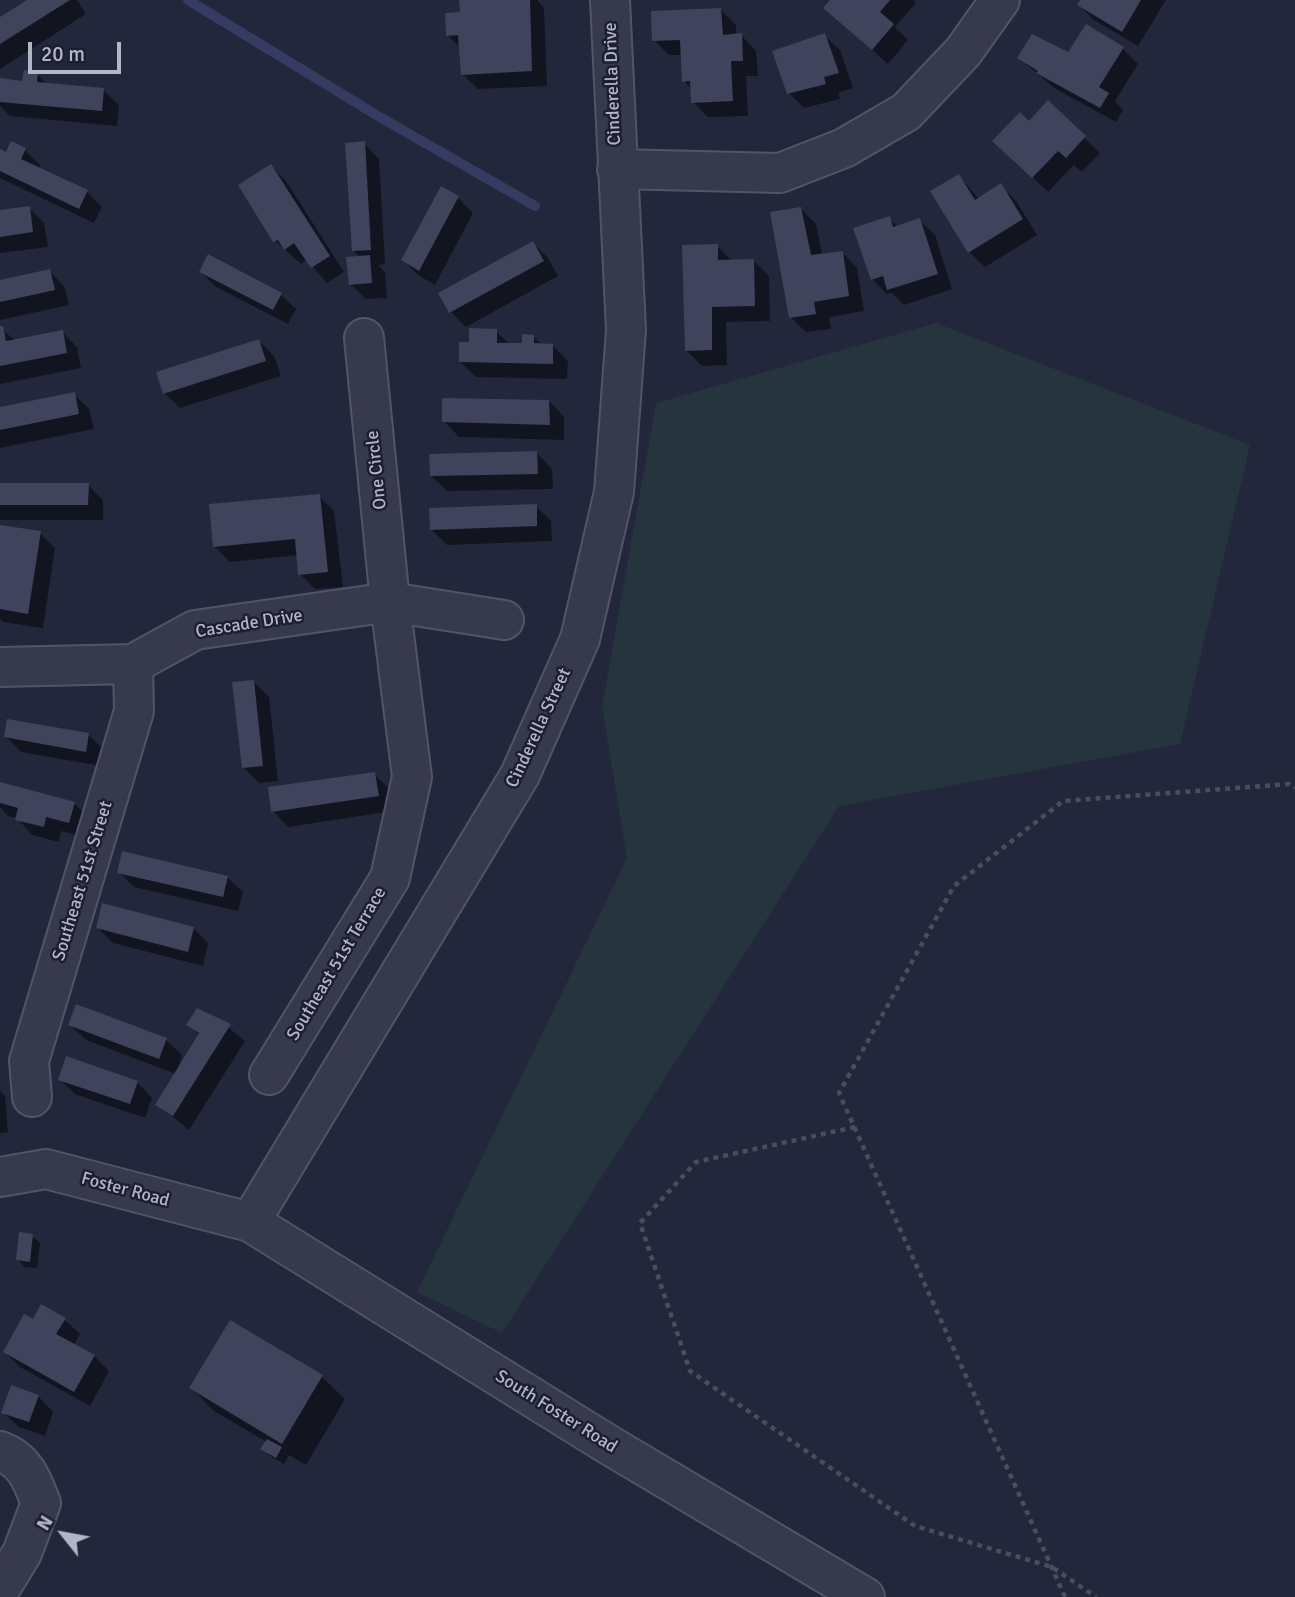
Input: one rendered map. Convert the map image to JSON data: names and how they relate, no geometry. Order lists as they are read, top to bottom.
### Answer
{
  "streets": {
    "street": [
      "Cinderella Drive",
      "One Circle",
      "Cascade Drive",
      "Cinderella Street",
      "Southeast 51st Street",
      "Southeast 51st Terrace",
      "Foster Road",
      "South Foster Road"
    ]
  },
  "crossings": [
    ["Cinderella Drive", "Cinderella Street"],
    ["One Circle", "Cascade Drive"],
    ["One Circle", "Southeast 51st Terrace"],
    ["Cascade Drive", "Southeast 51st Street"],
    ["Cascade Drive", "Southeast 51st Terrace"],
    ["Cinderella Street", "Foster Road"],
    ["Cinderella Street", "South Foster Road"],
    ["Foster Road", "South Foster Road"]
  ],
  "scale_bar": "20 m",
  "north": "top left"
}
